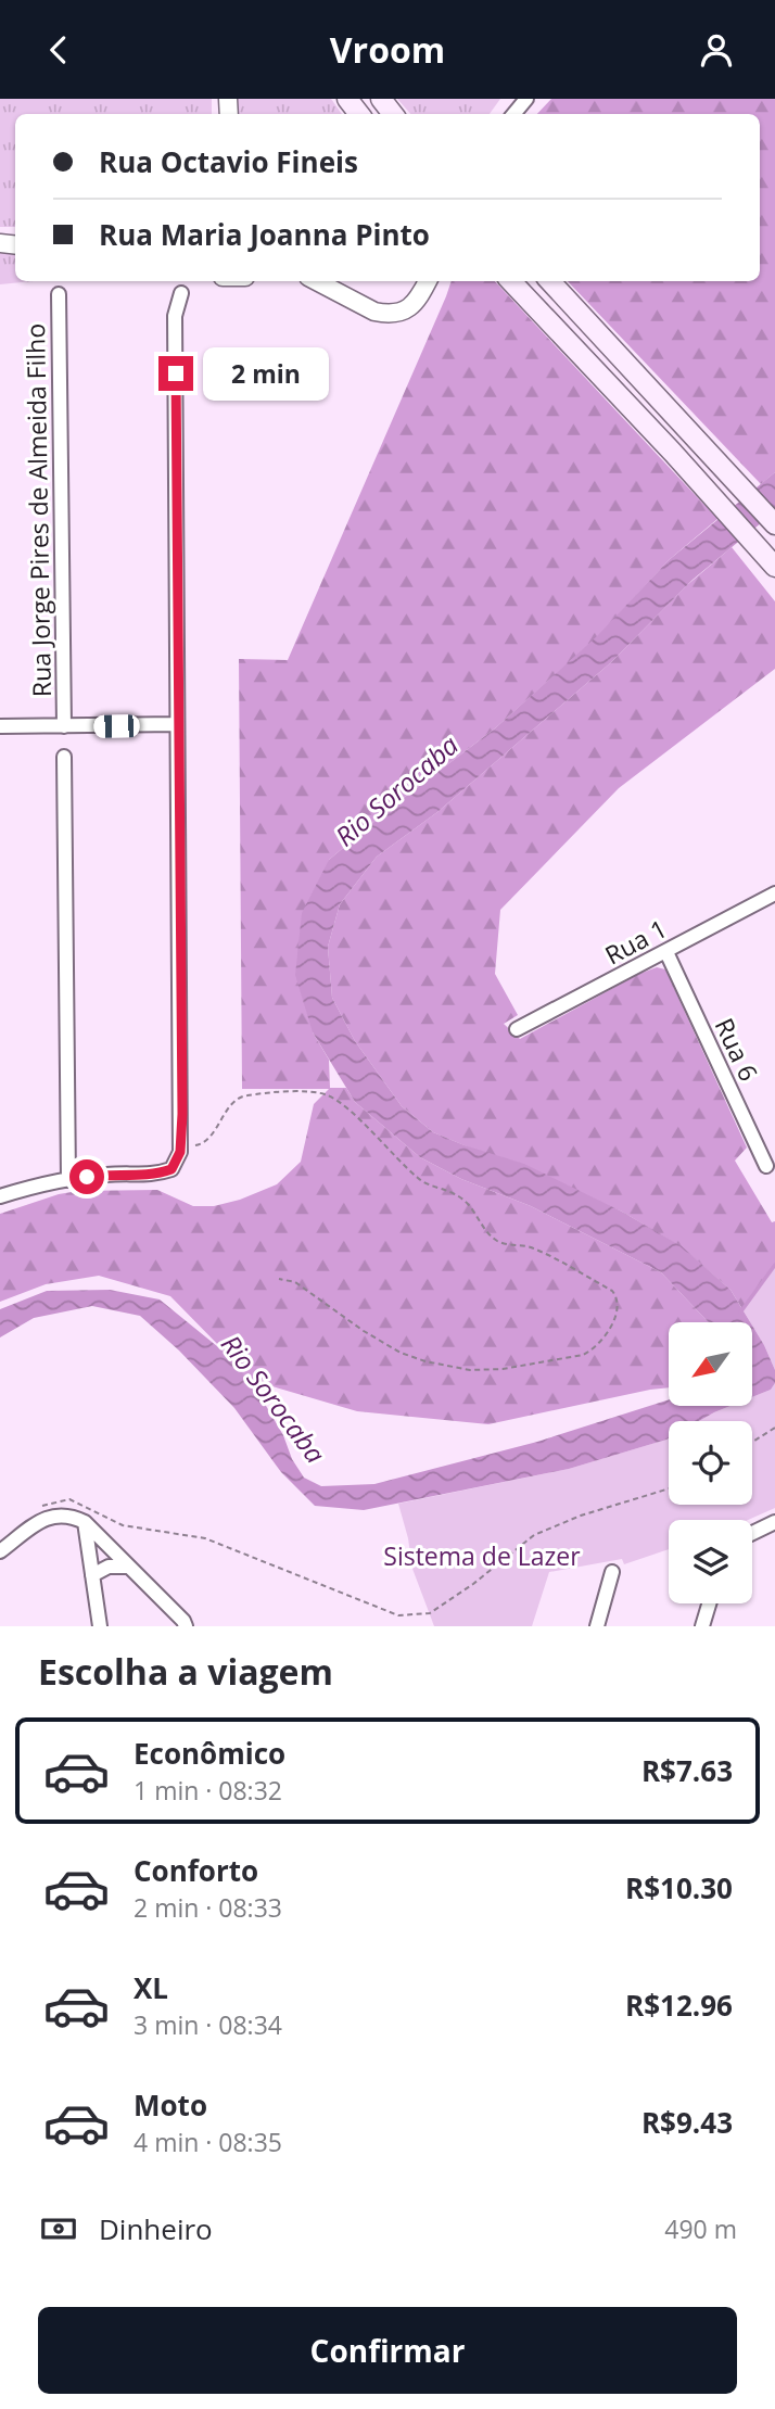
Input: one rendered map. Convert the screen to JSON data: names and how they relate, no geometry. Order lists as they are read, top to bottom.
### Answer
{
  "streets": {
    "street": ["Rua Jorge Pires de Almeida Filho", "Rua 1", "Rua 6"]
  },
  "crossings": [
    ["Rua 1", "Rua 6"]
  ],
  "water": ["Rio Sorocaba"],
  "parks": ["Sistema de Lazer"],
  "north": "bottom left",
  "page": {
    "header": "Vroom",
    "banner": ["Rua Octavio Fineis", "Rua Maria Joanna Pinto"],
    "bubble": "2 min",
    "heading": "Escolha a viagem",
    "list": [
      {
        "name": "Econômico",
        "note": "1 min · 08:32",
        "value": "R$7.63"
      },
      {
        "name": "Conforto",
        "note": "2 min · 08:33",
        "value": "R$10.30"
      },
      {
        "name": "XL",
        "note": "3 min · 08:34",
        "value": "R$12.96"
      },
      {
        "name": "Moto",
        "note": "4 min · 08:35",
        "value": "R$9.43"
      }
    ],
    "pay": ["Dinheiro", "490 m"],
    "buttons": "Confirmar"
  }
}
